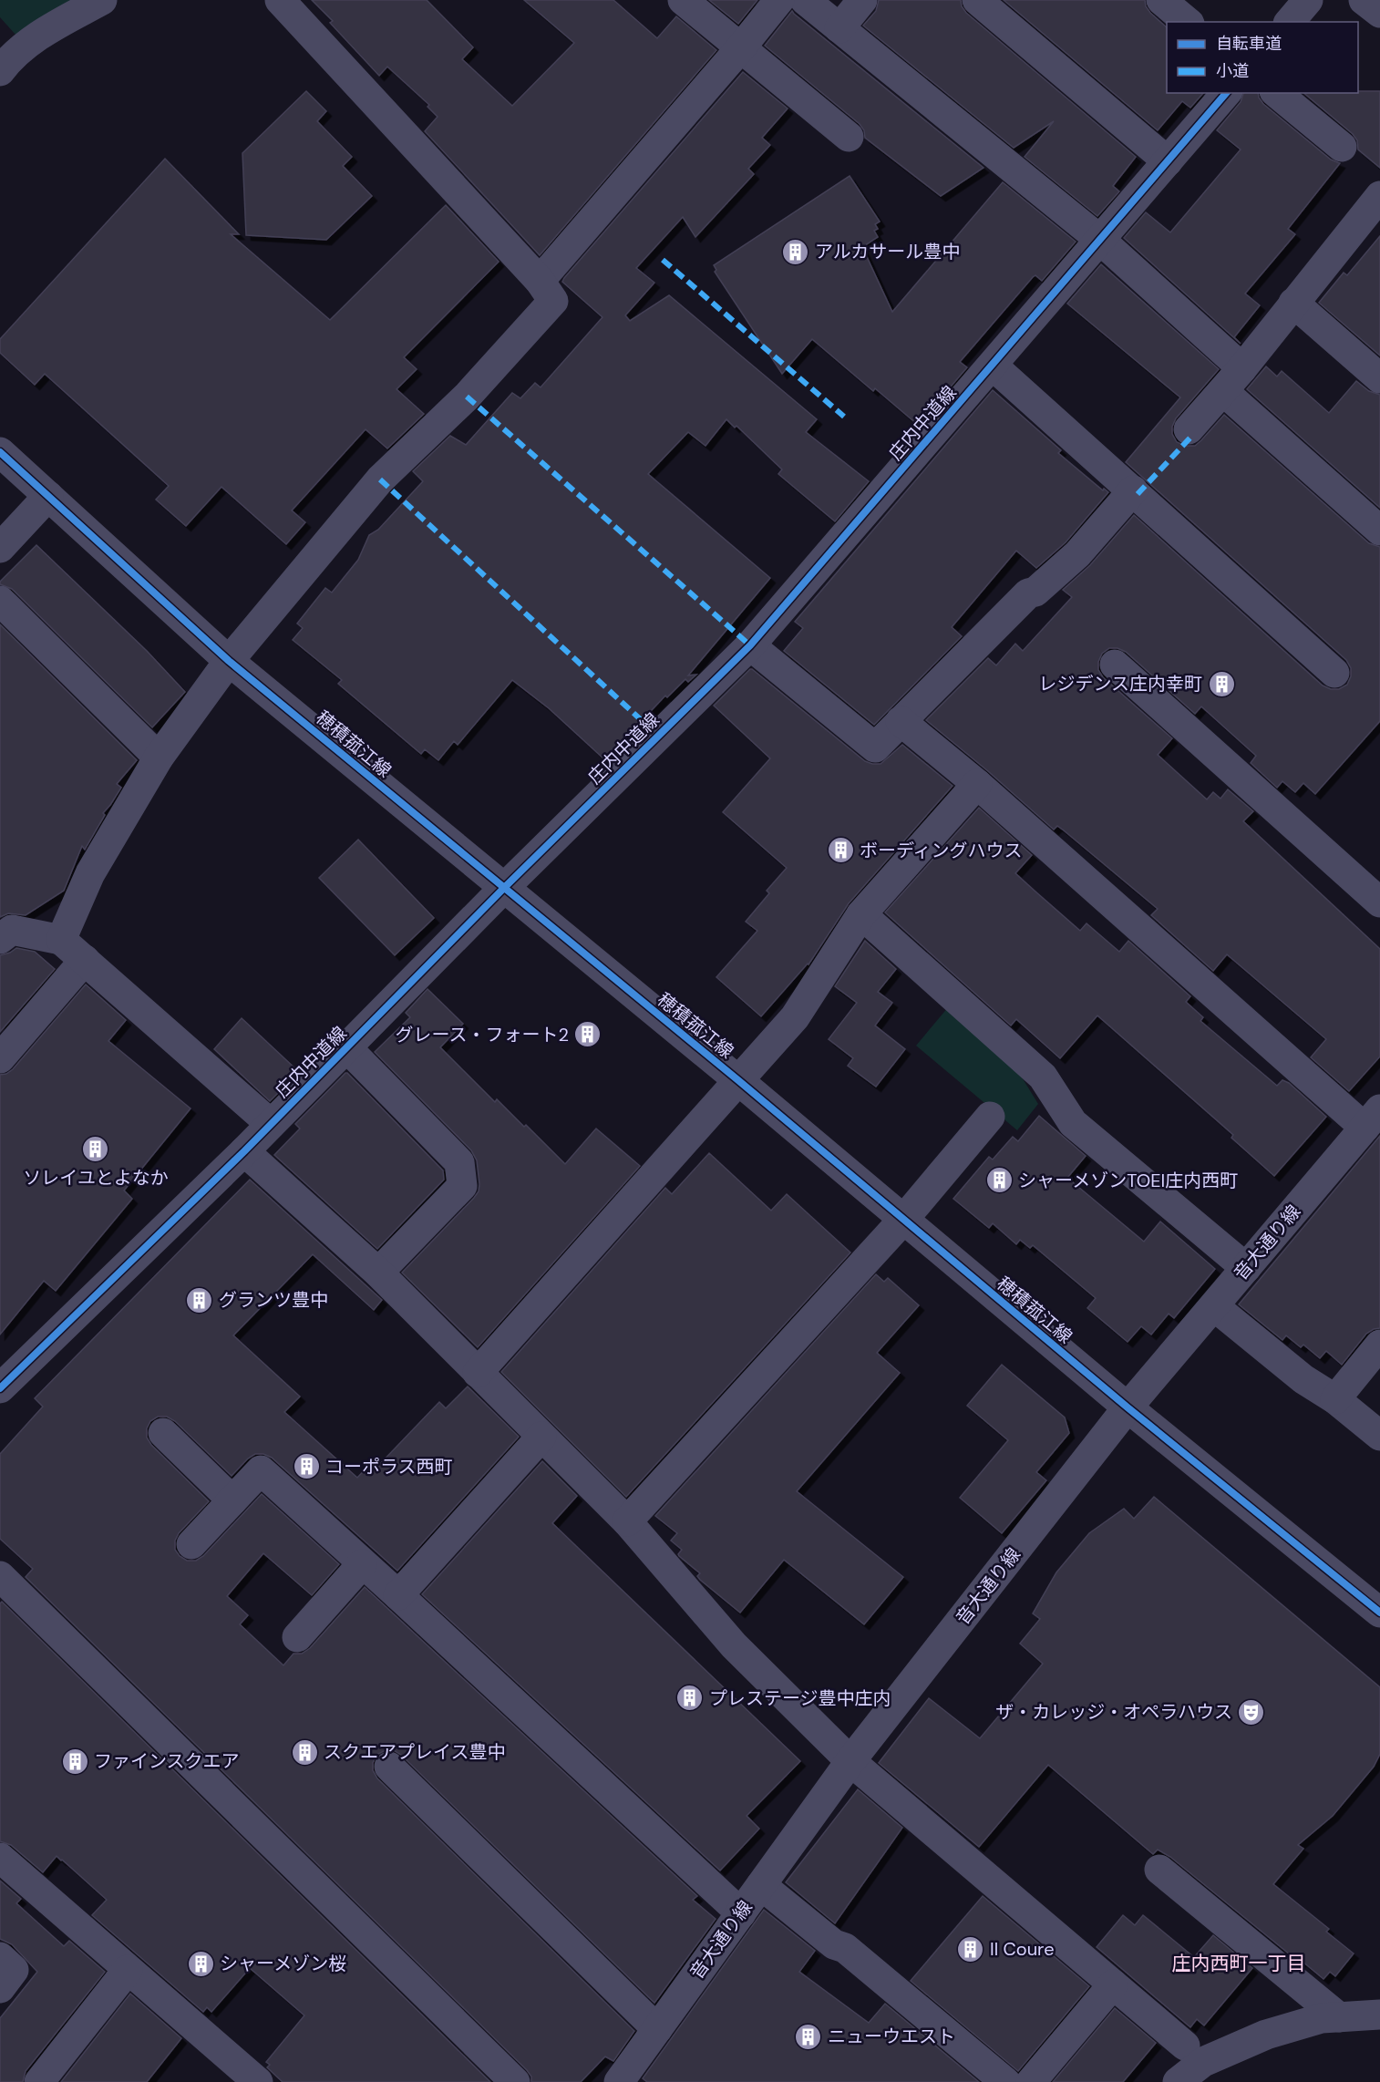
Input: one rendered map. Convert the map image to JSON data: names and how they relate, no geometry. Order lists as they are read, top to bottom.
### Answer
{
  "streets": {
    "street": ["庄内中道線", "穂積菰江線", "音大通り線"]
  },
  "crossings": [
    ["庄内中道線", "穂積菰江線"],
    ["穂積菰江線", "音大通り線"]
  ],
  "districts": ["庄内西町一丁目"],
  "places": {
    "building": [
      "アルカサール豊中",
      "レジデンス庄内幸町",
      "ボーディングハウス",
      "グレース・フォート2",
      "ソレイユとよなか",
      "シャーメゾンTOEI庄内西町",
      "グランツ豊中",
      "コーポラス西町",
      "プレステージ豊中庄内",
      "スクエアプレイス豊中",
      "ファインスクエア",
      "Il Coure",
      "シャーメゾン桜",
      "ニューウエスト"
    ],
    "theatre": ["ザ・カレッジ・オペラハウス"]
  },
  "legend": ["自転車道", "小道"]
}
